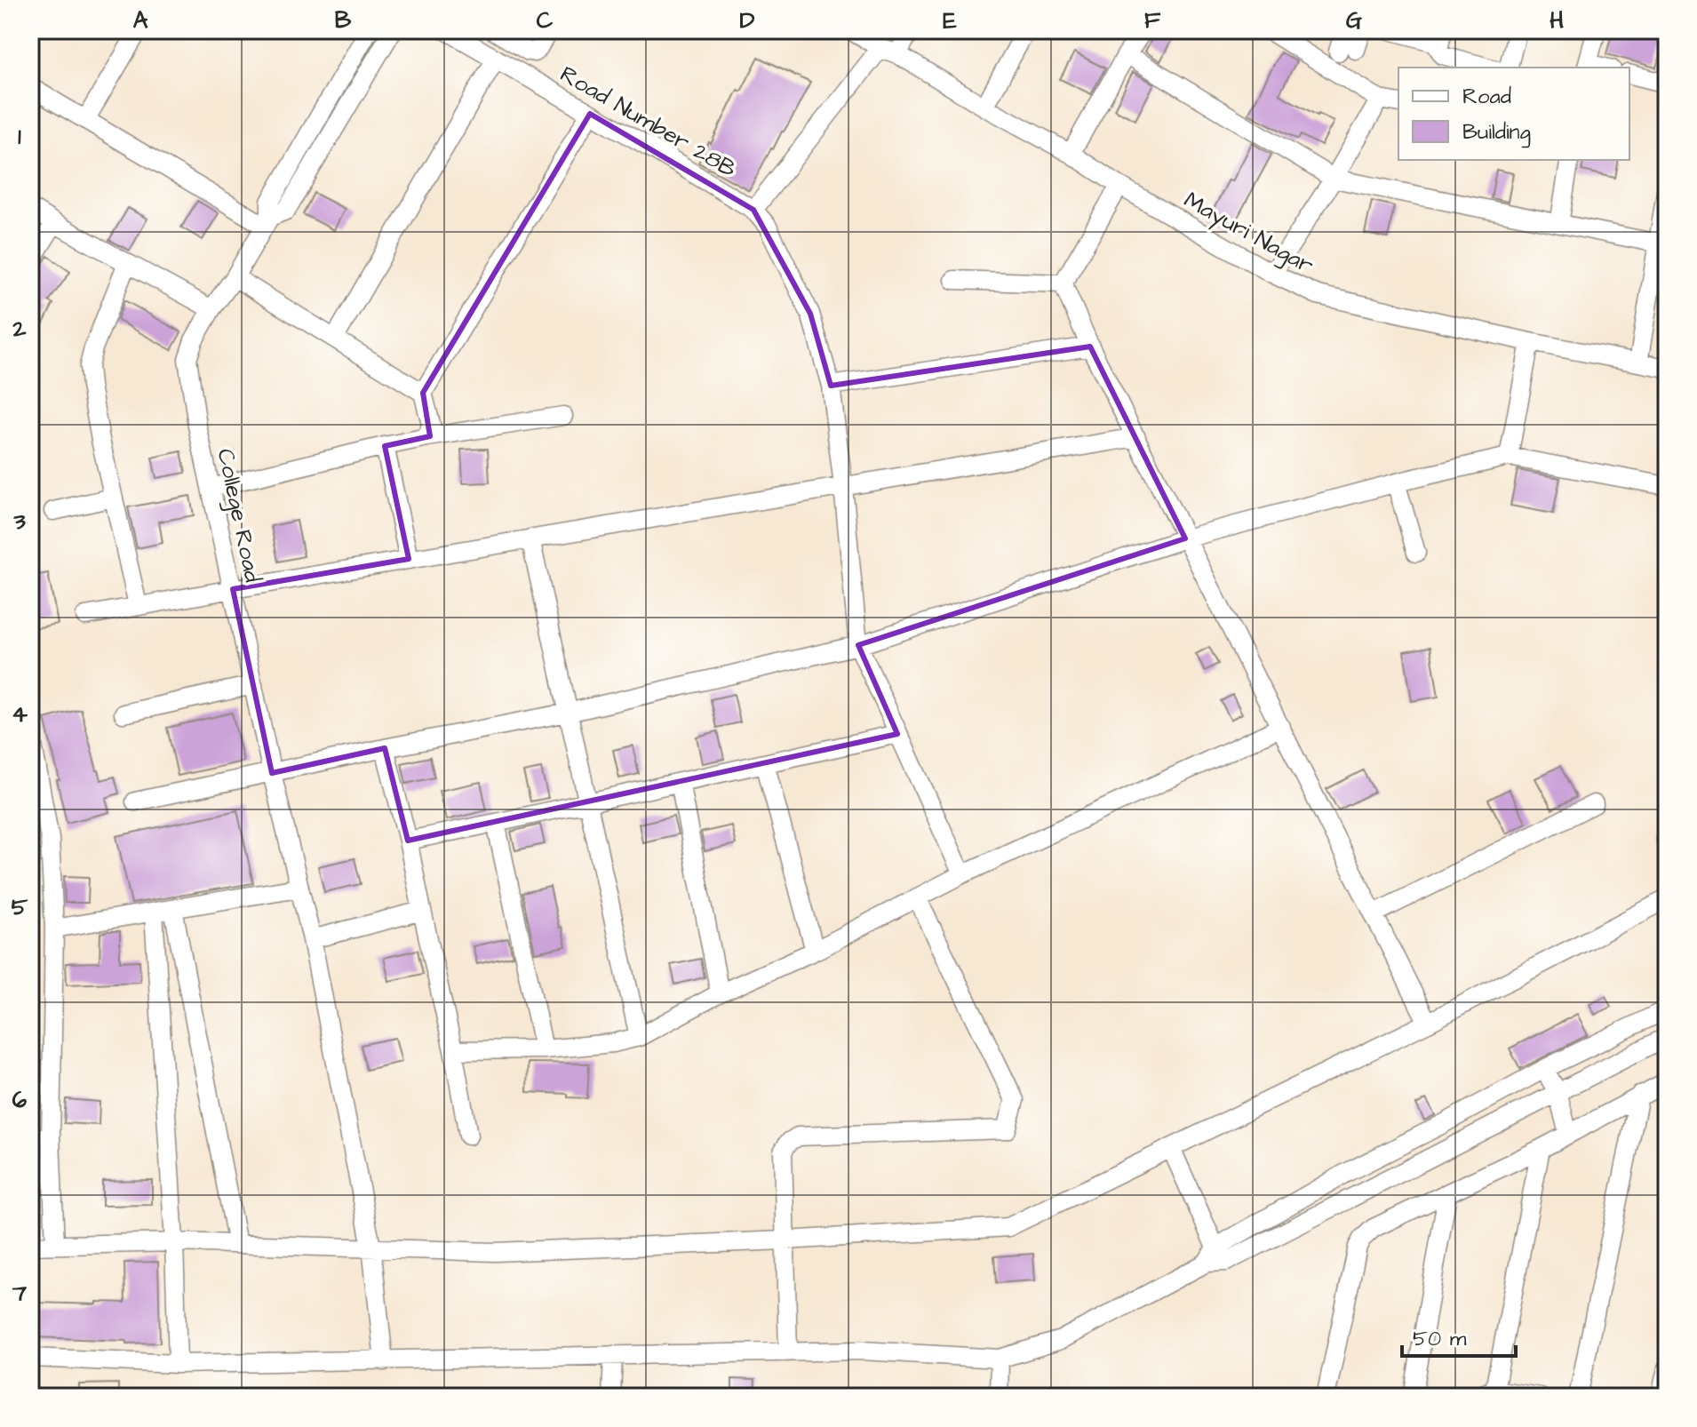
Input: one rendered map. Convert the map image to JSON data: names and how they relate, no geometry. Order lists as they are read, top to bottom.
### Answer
{
  "streets": {
    "street": ["Road Number 28B", "Mayuri Nagar", "College Road"]
  },
  "legend": ["Road", "Building"],
  "scale_bar": "50 m",
  "grid": {
    "columns": [
      "A",
      "B",
      "C",
      "D",
      "E",
      "F",
      "G",
      "H"
    ],
    "rows": [
      "1",
      "2",
      "3",
      "4",
      "5",
      "6",
      "7"
    ]
  }
}
